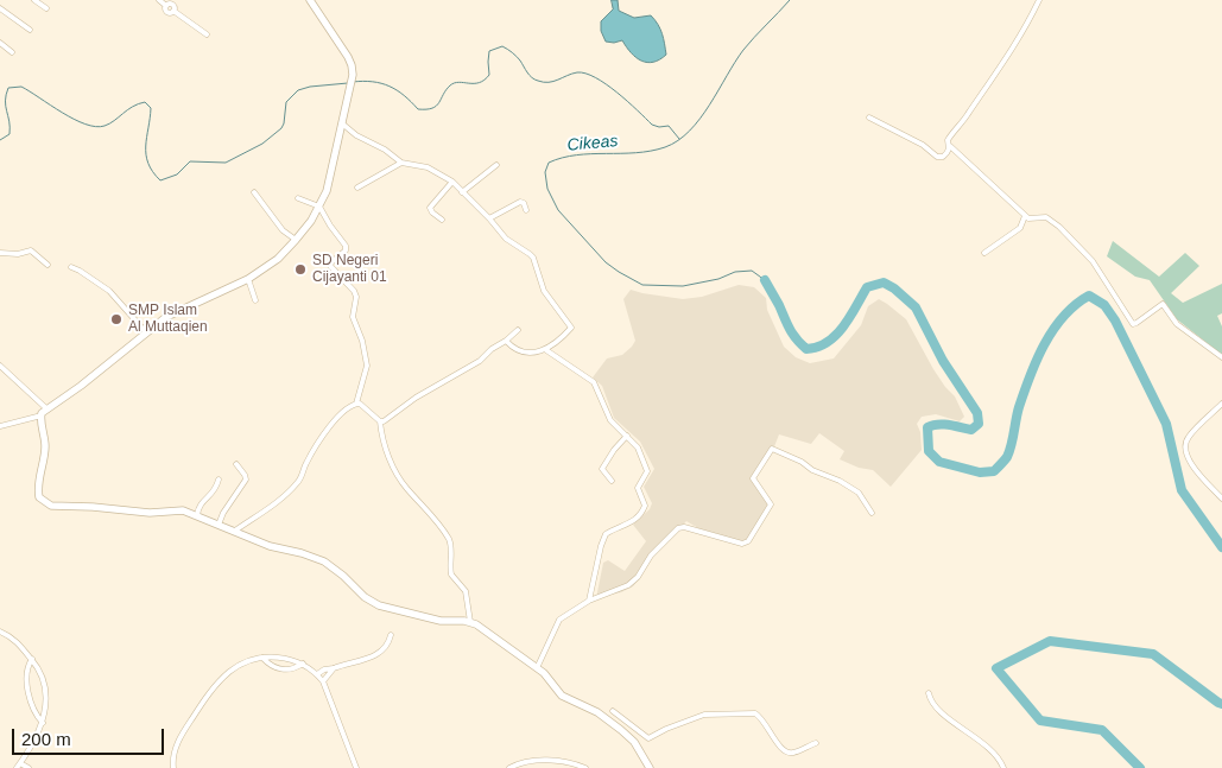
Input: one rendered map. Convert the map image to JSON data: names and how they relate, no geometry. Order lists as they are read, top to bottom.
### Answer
{
  "water": ["Cikeas"],
  "places": ["SD Negeri Cijayanti 01", "SMP Islam Al Muttaqien"],
  "scale_bar": "200 m"
}
